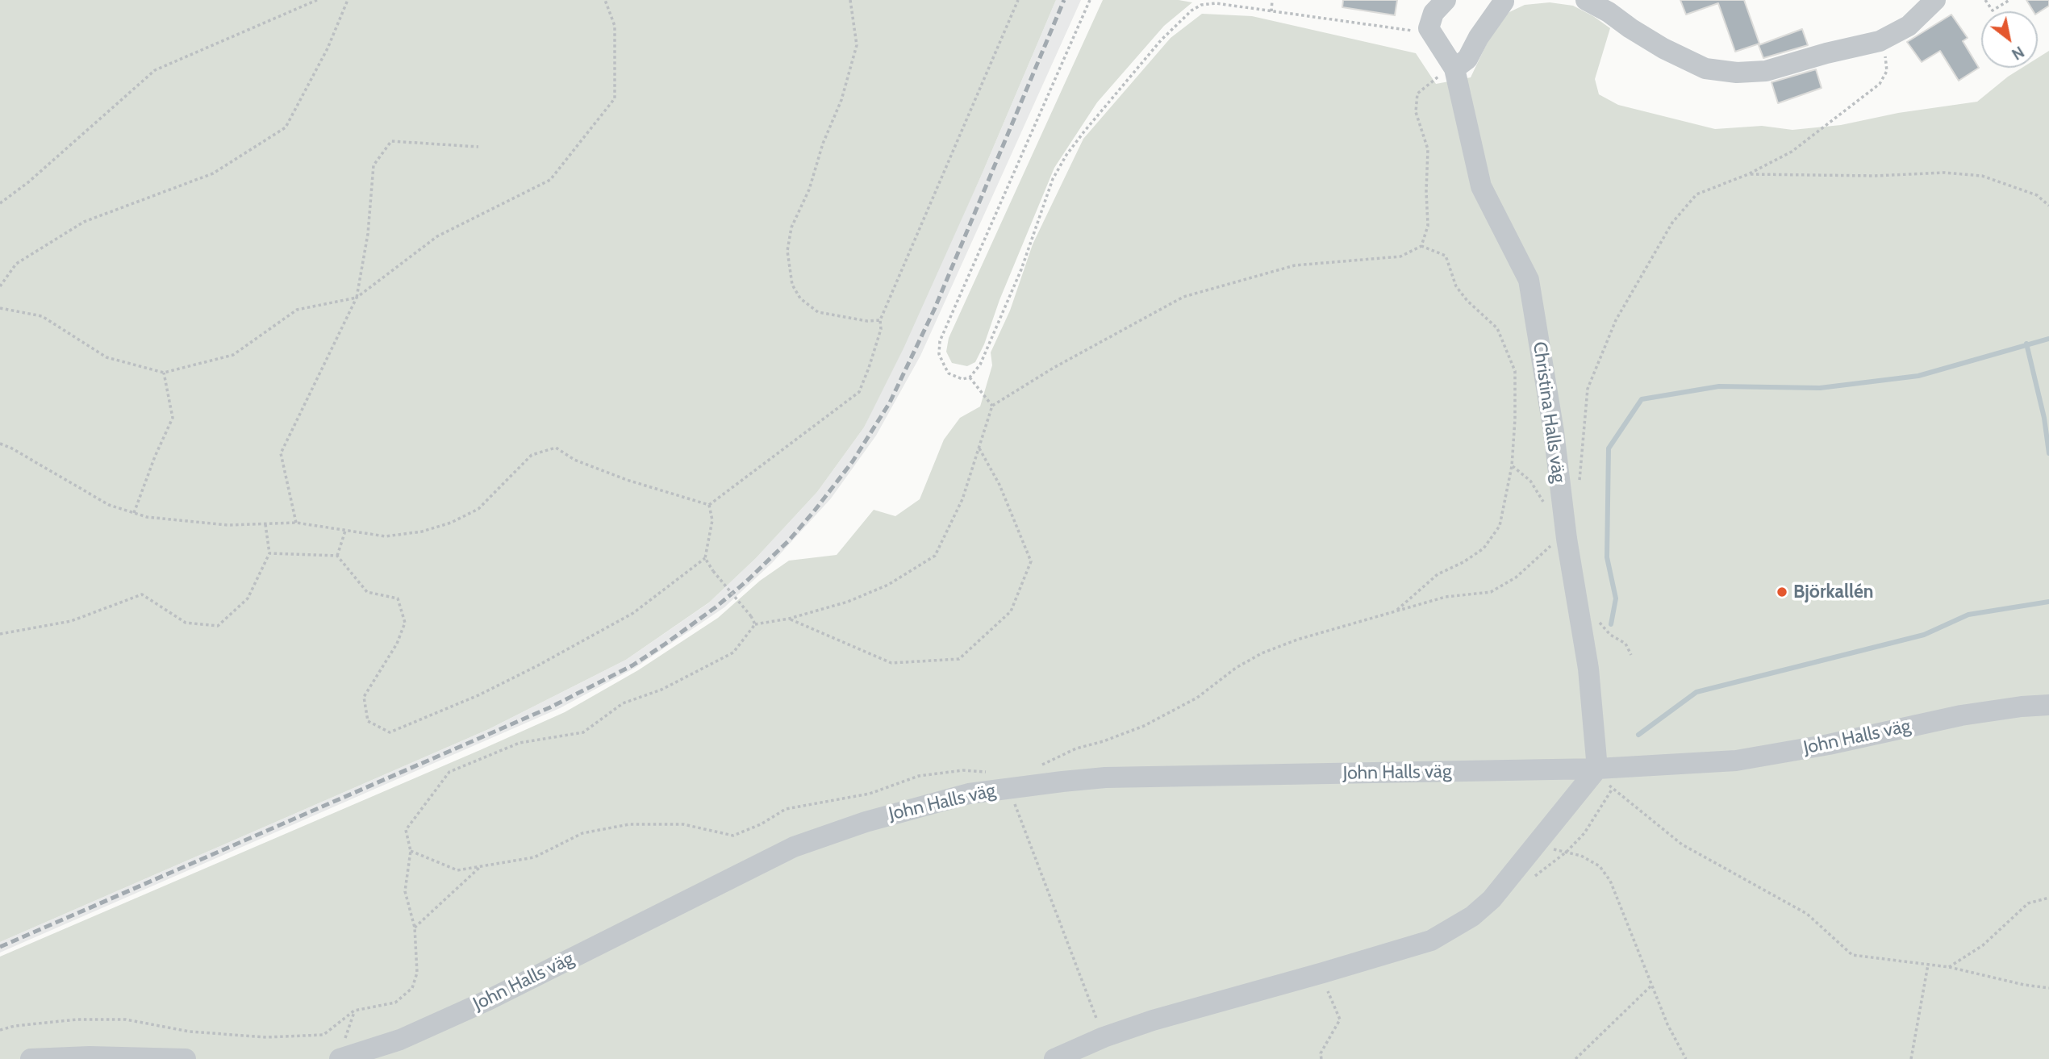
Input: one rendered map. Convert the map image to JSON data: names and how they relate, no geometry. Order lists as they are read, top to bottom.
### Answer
{
  "streets": {
    "street": ["Christina Halls väg", "John Halls väg"]
  },
  "crossings": [
    ["Christina Halls väg", "John Halls väg"]
  ],
  "places": ["Björkallén"],
  "north": "bottom right"
}
